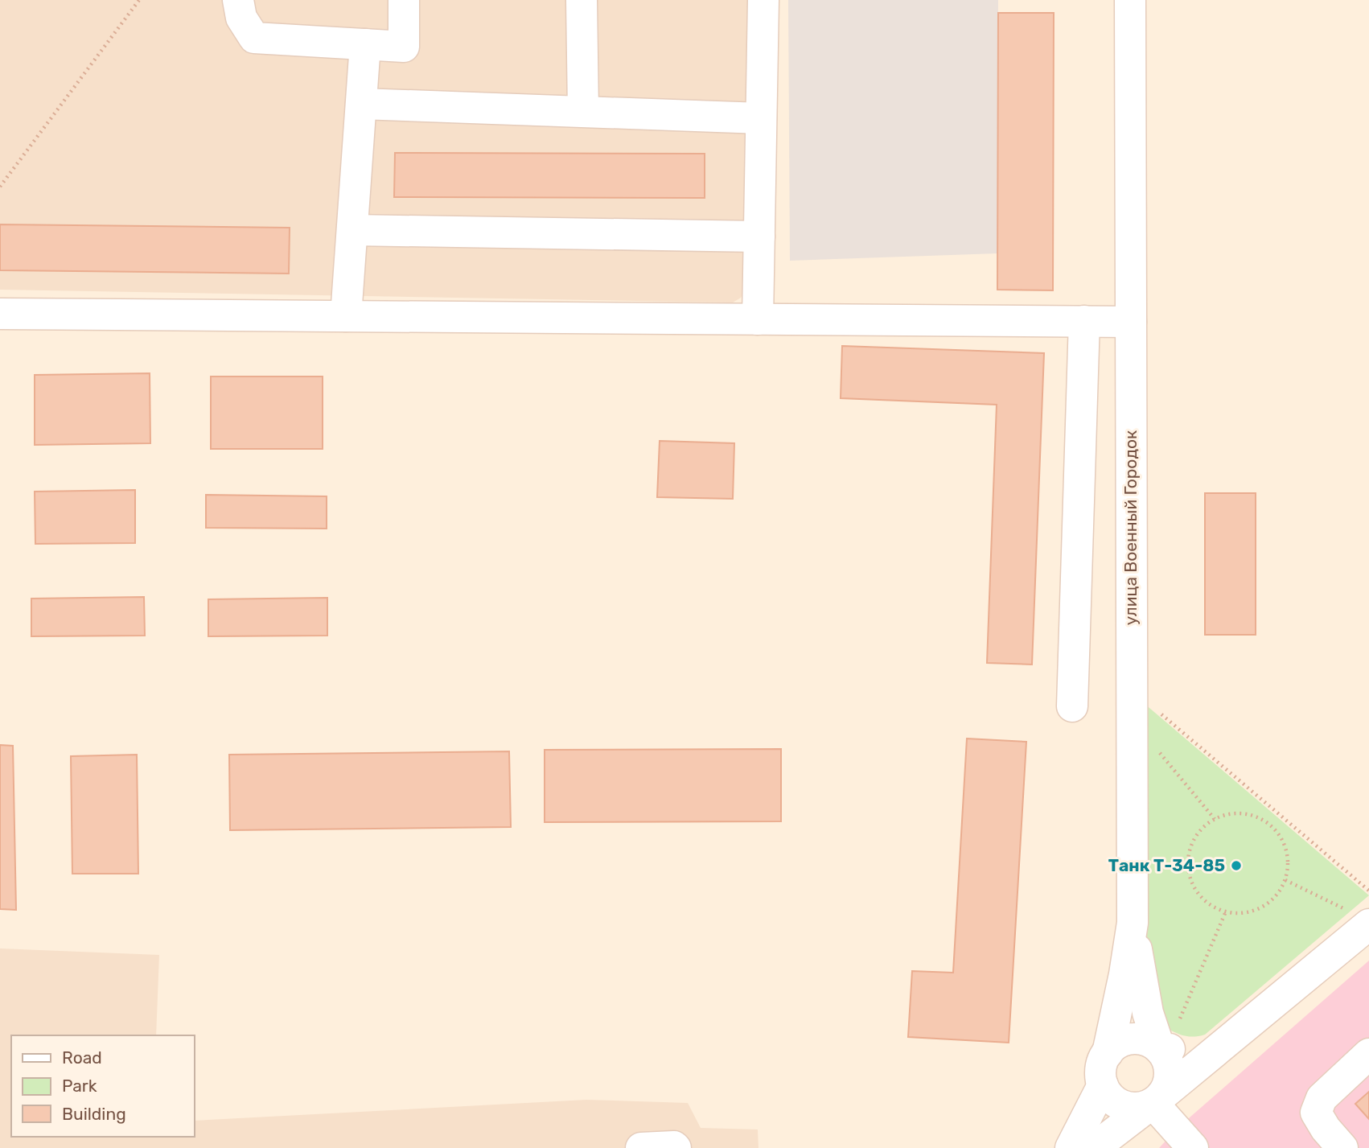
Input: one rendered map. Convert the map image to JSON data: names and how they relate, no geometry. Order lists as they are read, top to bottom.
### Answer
{
  "streets": {
    "street": ["улица Военный Городок"]
  },
  "places": ["Танк Т-34-85"],
  "legend": ["Road", "Park", "Building"]
}
